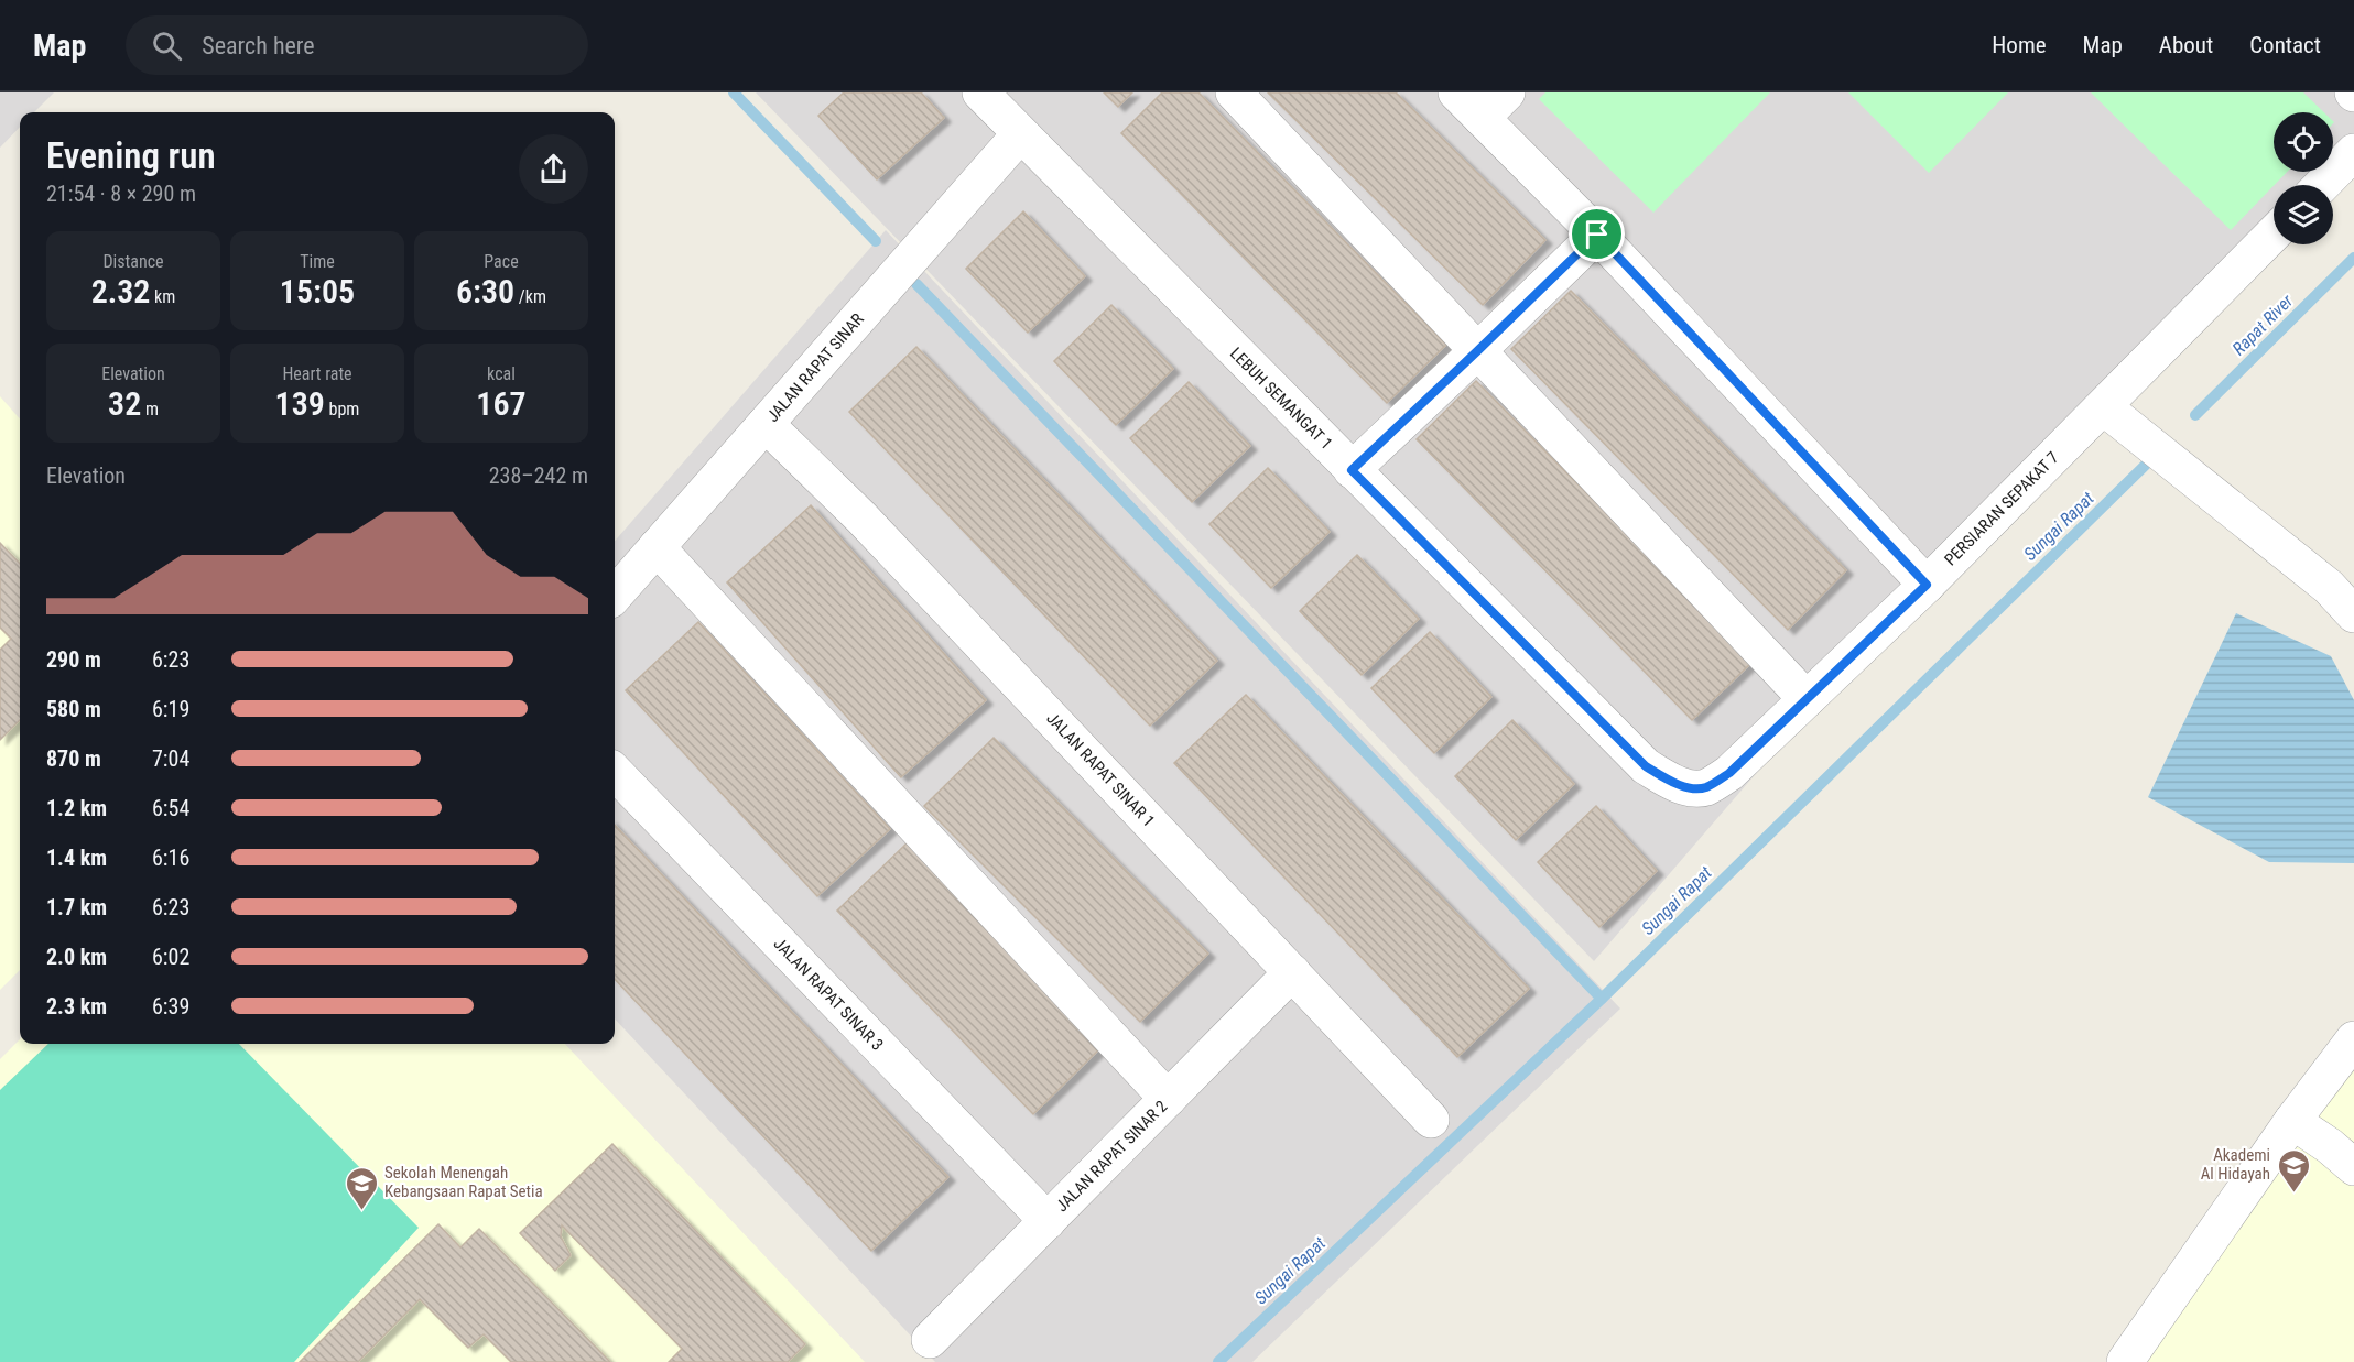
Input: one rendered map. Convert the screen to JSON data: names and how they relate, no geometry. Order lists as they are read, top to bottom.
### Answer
{
  "streets": {
    "street": [
      "JALAN RAPAT SINAR",
      "LEBUH SEMANGAT 1",
      "PERSIARAN SEPAKAT 7",
      "JALAN RAPAT SINAR 1",
      "JALAN RAPAT SINAR 3",
      "JALAN RAPAT SINAR 2"
    ]
  },
  "crossings": [
    ["JALAN RAPAT SINAR", "LEBUH SEMANGAT 1"],
    ["JALAN RAPAT SINAR", "JALAN RAPAT SINAR 1"],
    ["LEBUH SEMANGAT 1", "PERSIARAN SEPAKAT 7"],
    ["JALAN RAPAT SINAR 1", "JALAN RAPAT SINAR 2"],
    ["JALAN RAPAT SINAR 3", "JALAN RAPAT SINAR 2"]
  ],
  "water": ["Rapat River", "Sungai Rapat"],
  "places": {
    "school or university": ["Akademi Al Hidayah", "Sekolah Menengah Kebangsaan Rapat Setia"]
  },
  "page": {
    "header": "Map",
    "search": "Search here",
    "nav": [
      "Home",
      "Map",
      "About",
      "Contact"
    ],
    "heading": ["Evening run", "21:54 · 8 × 290 m"],
    "stats": [
      ["Distance", "2.32 km"],
      ["Time", "15:05"],
      ["Pace", "6:30 /km"],
      ["Elevation", "32 m"],
      ["Heart rate", "139 bpm"],
      ["kcal", "167"]
    ],
    "chart": ["Elevation", "238–242 m"],
    "list": [
      {
        "name": "290 m",
        "note": "6:23"
      },
      {
        "name": "580 m",
        "note": "6:19"
      },
      {
        "name": "870 m",
        "note": "7:04"
      },
      {
        "name": "1.2 km",
        "note": "6:54"
      },
      {
        "name": "1.4 km",
        "note": "6:16"
      },
      {
        "name": "1.7 km",
        "note": "6:23"
      },
      {
        "name": "2.0 km",
        "note": "6:02"
      },
      {
        "name": "2.3 km",
        "note": "6:39"
      }
    ]
  }
}
